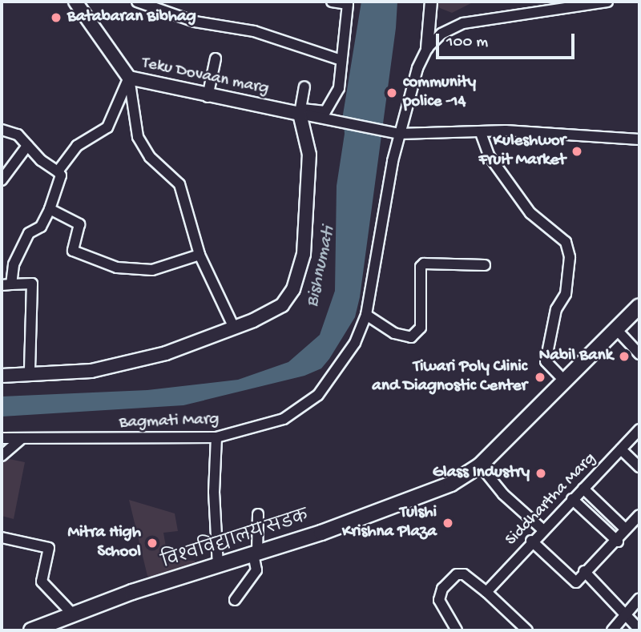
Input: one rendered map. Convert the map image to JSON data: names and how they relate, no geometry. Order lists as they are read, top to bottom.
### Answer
{
  "streets": {
    "main road": ["Teku Dovaan marg", "विश्वविद्यालय सडक"],
    "street": ["Bagmati Marg", "Siddhartha Marg"]
  },
  "water": ["Bishnumati"],
  "places": [
    "Batabaran Bibhag",
    "community police -14",
    "Kuleshwor Fruit Market",
    "Nabil Bank",
    "Tiwari Poly Clinic and Diagnostic Center",
    "Glass Industry",
    "Tulshi Krishna Plaza",
    "Mitra High School"
  ],
  "scale_bar": "100 m"
}
